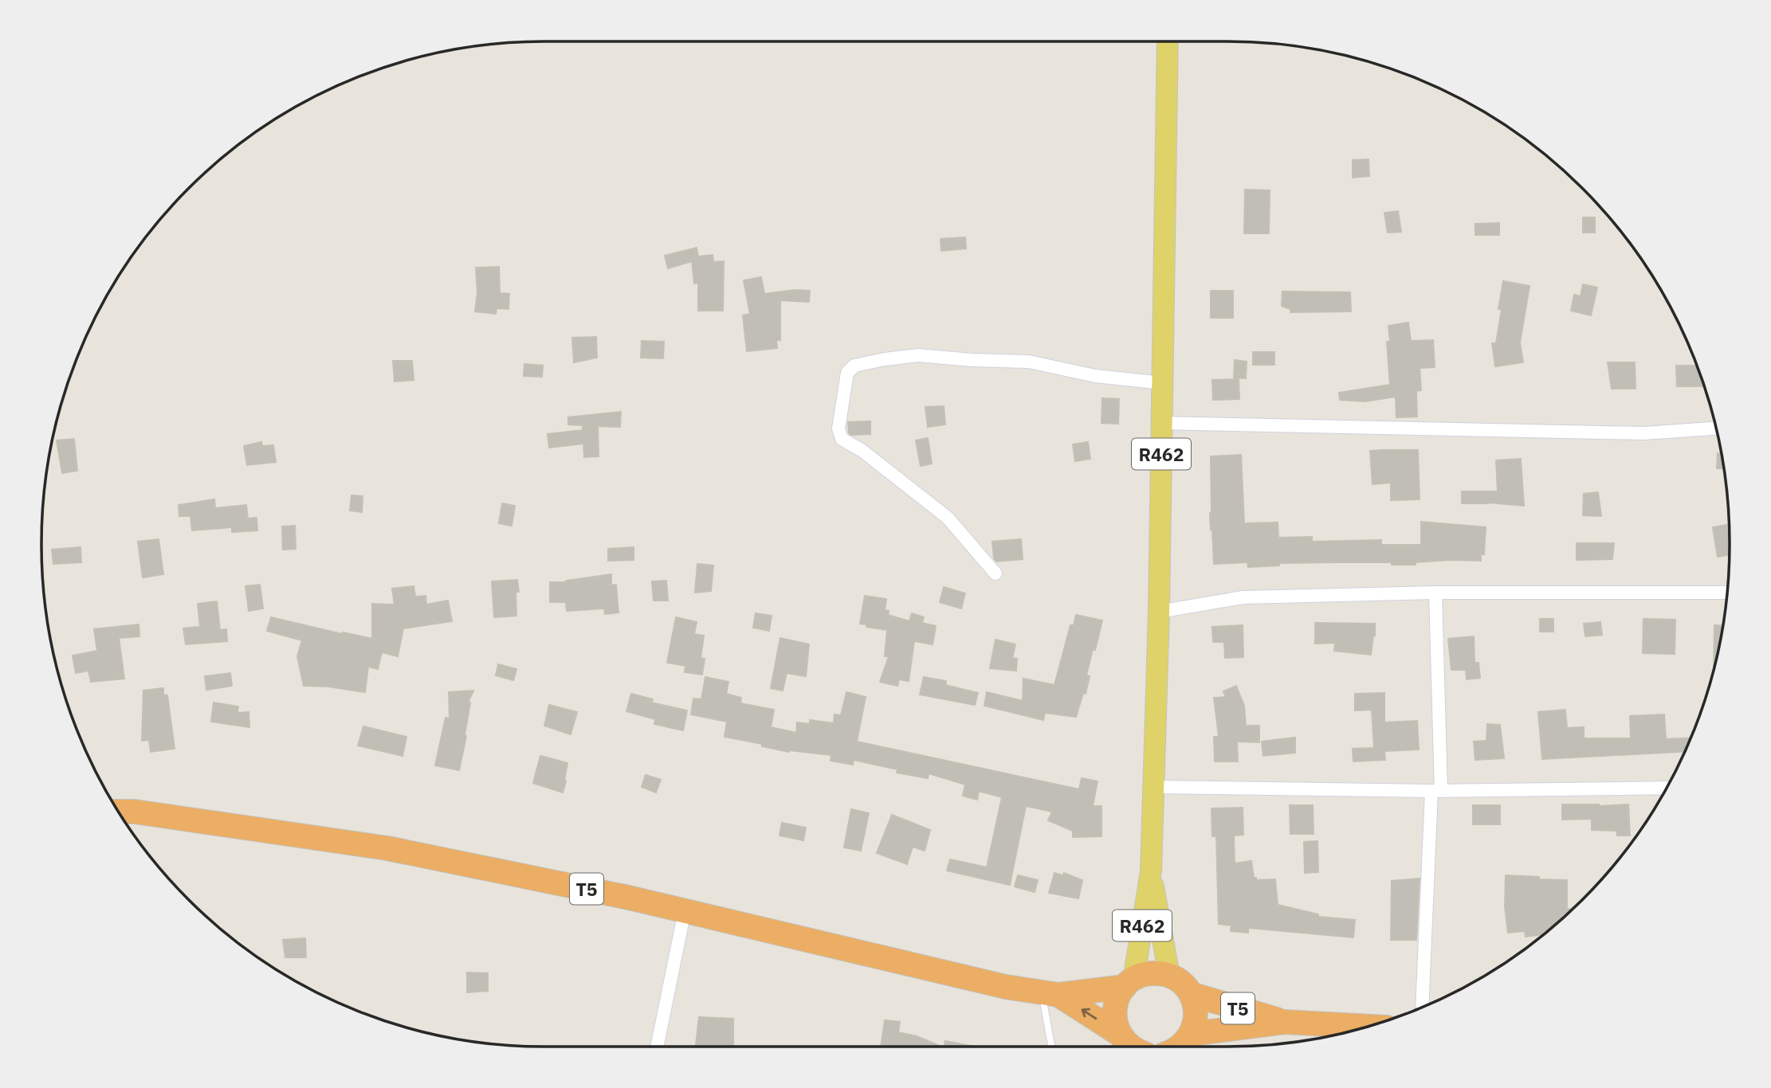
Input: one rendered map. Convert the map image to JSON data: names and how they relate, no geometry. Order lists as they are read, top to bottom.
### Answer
{
  "streets": {
    "highway": ["T5"],
    "main road": ["R462"]
  },
  "crossings": [
    ["R462", "T5"]
  ]
}
